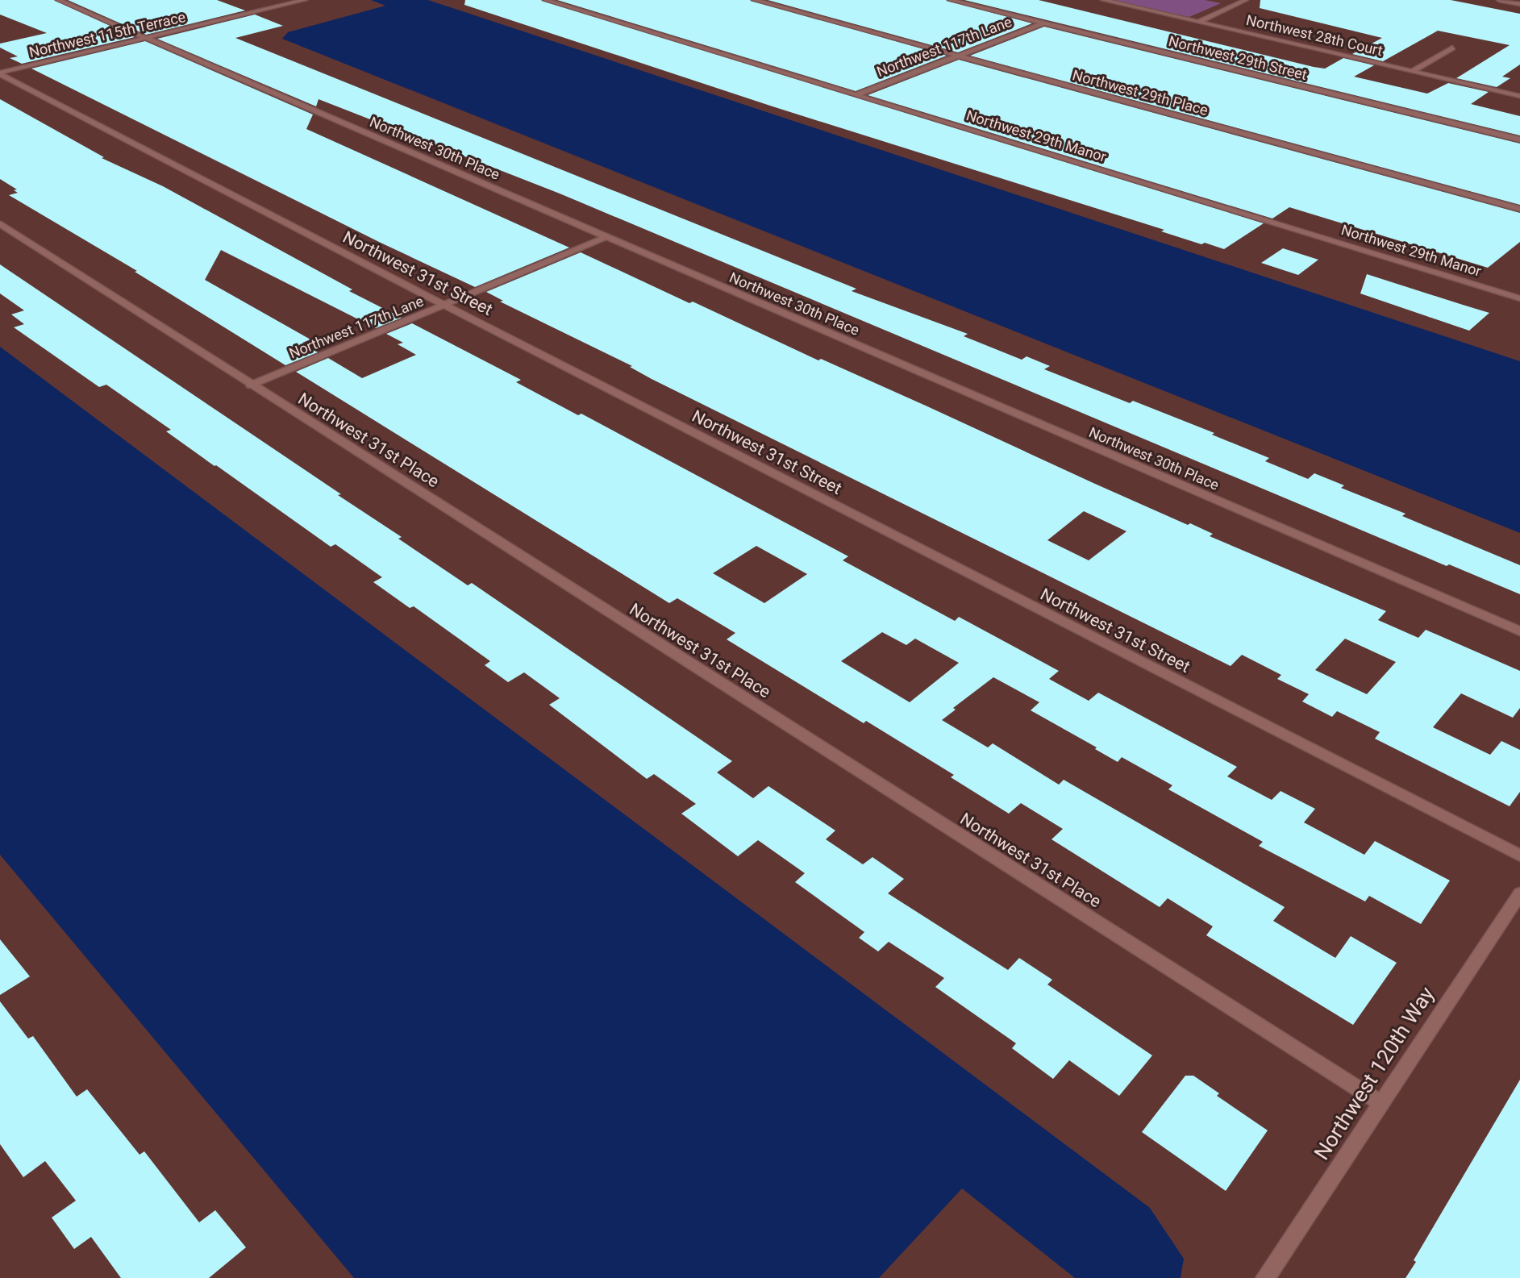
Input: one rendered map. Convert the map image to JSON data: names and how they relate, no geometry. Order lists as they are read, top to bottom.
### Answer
{
  "streets": {
    "street": [
      "Northwest 115th Terrace",
      "Northwest 28th Court",
      "Northwest 117th Lane",
      "Northwest 29th Street",
      "Northwest 29th Place",
      "Northwest 29th Manor",
      "Northwest 30th Place",
      "Northwest 31st Street",
      "Northwest 31st Place",
      "Northwest 120th Way"
    ]
  },
  "crossings": [
    ["Northwest 115th Terrace", "Northwest 30th Place"],
    ["Northwest 115th Terrace", "Northwest 31st Street"],
    ["Northwest 117th Lane", "Northwest 29th Street"],
    ["Northwest 117th Lane", "Northwest 29th Place"],
    ["Northwest 117th Lane", "Northwest 29th Manor"],
    ["Northwest 117th Lane", "Northwest 30th Place"],
    ["Northwest 117th Lane", "Northwest 31st Street"],
    ["Northwest 117th Lane", "Northwest 31st Place"],
    ["Northwest 31st Place", "Northwest 120th Way"]
  ]
}
